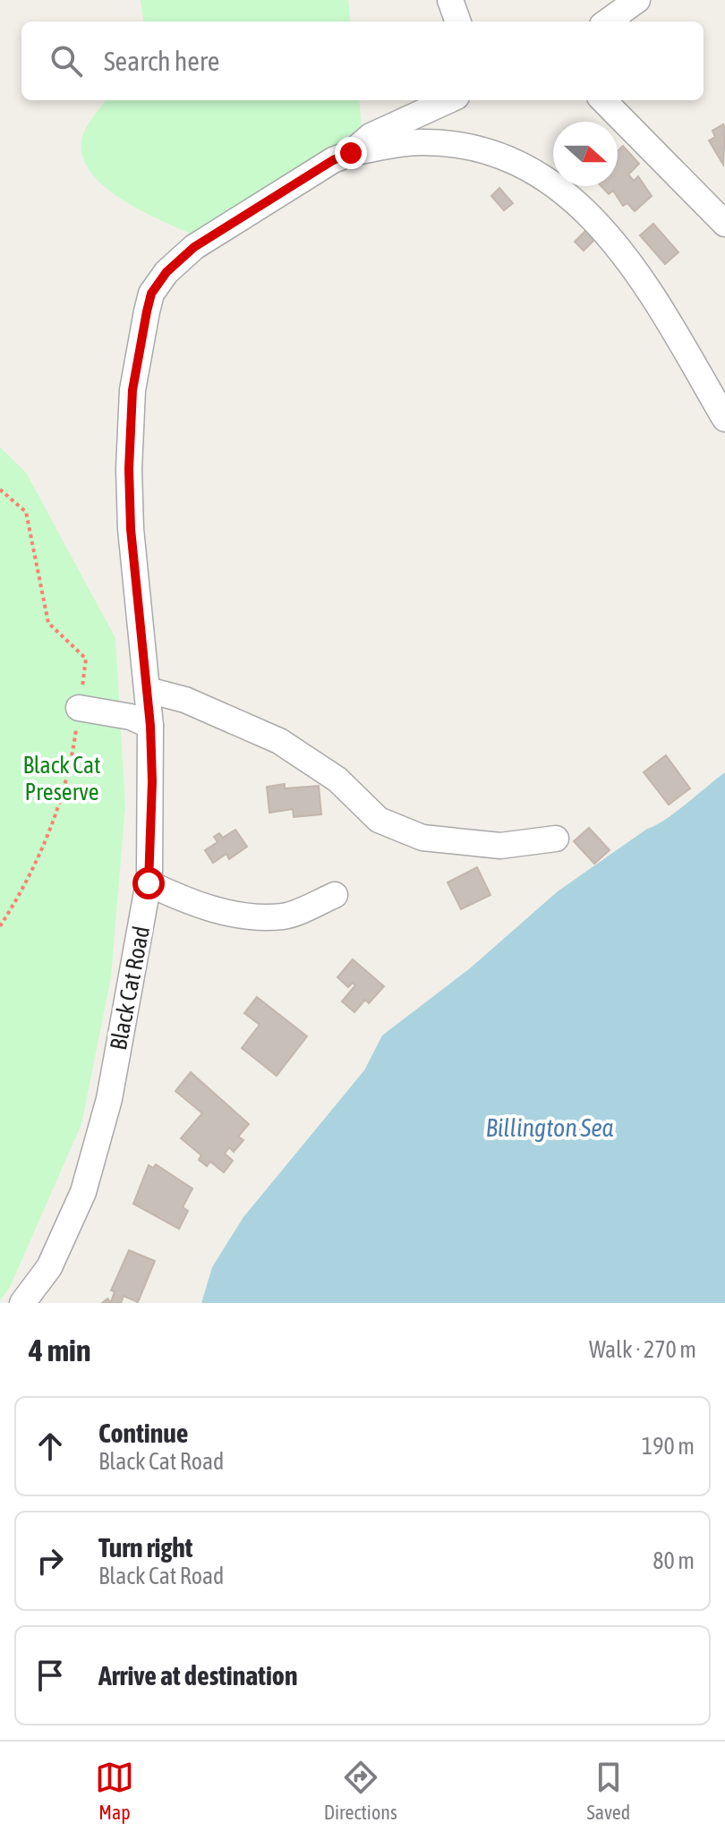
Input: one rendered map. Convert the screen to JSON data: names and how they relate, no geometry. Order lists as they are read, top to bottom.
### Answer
{
  "streets": {
    "street": ["Black Cat Road"]
  },
  "water": ["Billington Sea"],
  "parks": ["Black Cat Preserve"],
  "north": "right",
  "page": {
    "search": "Search here",
    "heading": ["4 min", "Walk · 270 m"],
    "list": [
      ["Continue", "Black Cat Road", "190 m"],
      ["Turn right", "Black Cat Road", "80 m"],
      "Arrive at destination"
    ],
    "nav": ["Map", "Directions", "Saved"]
  }
}
